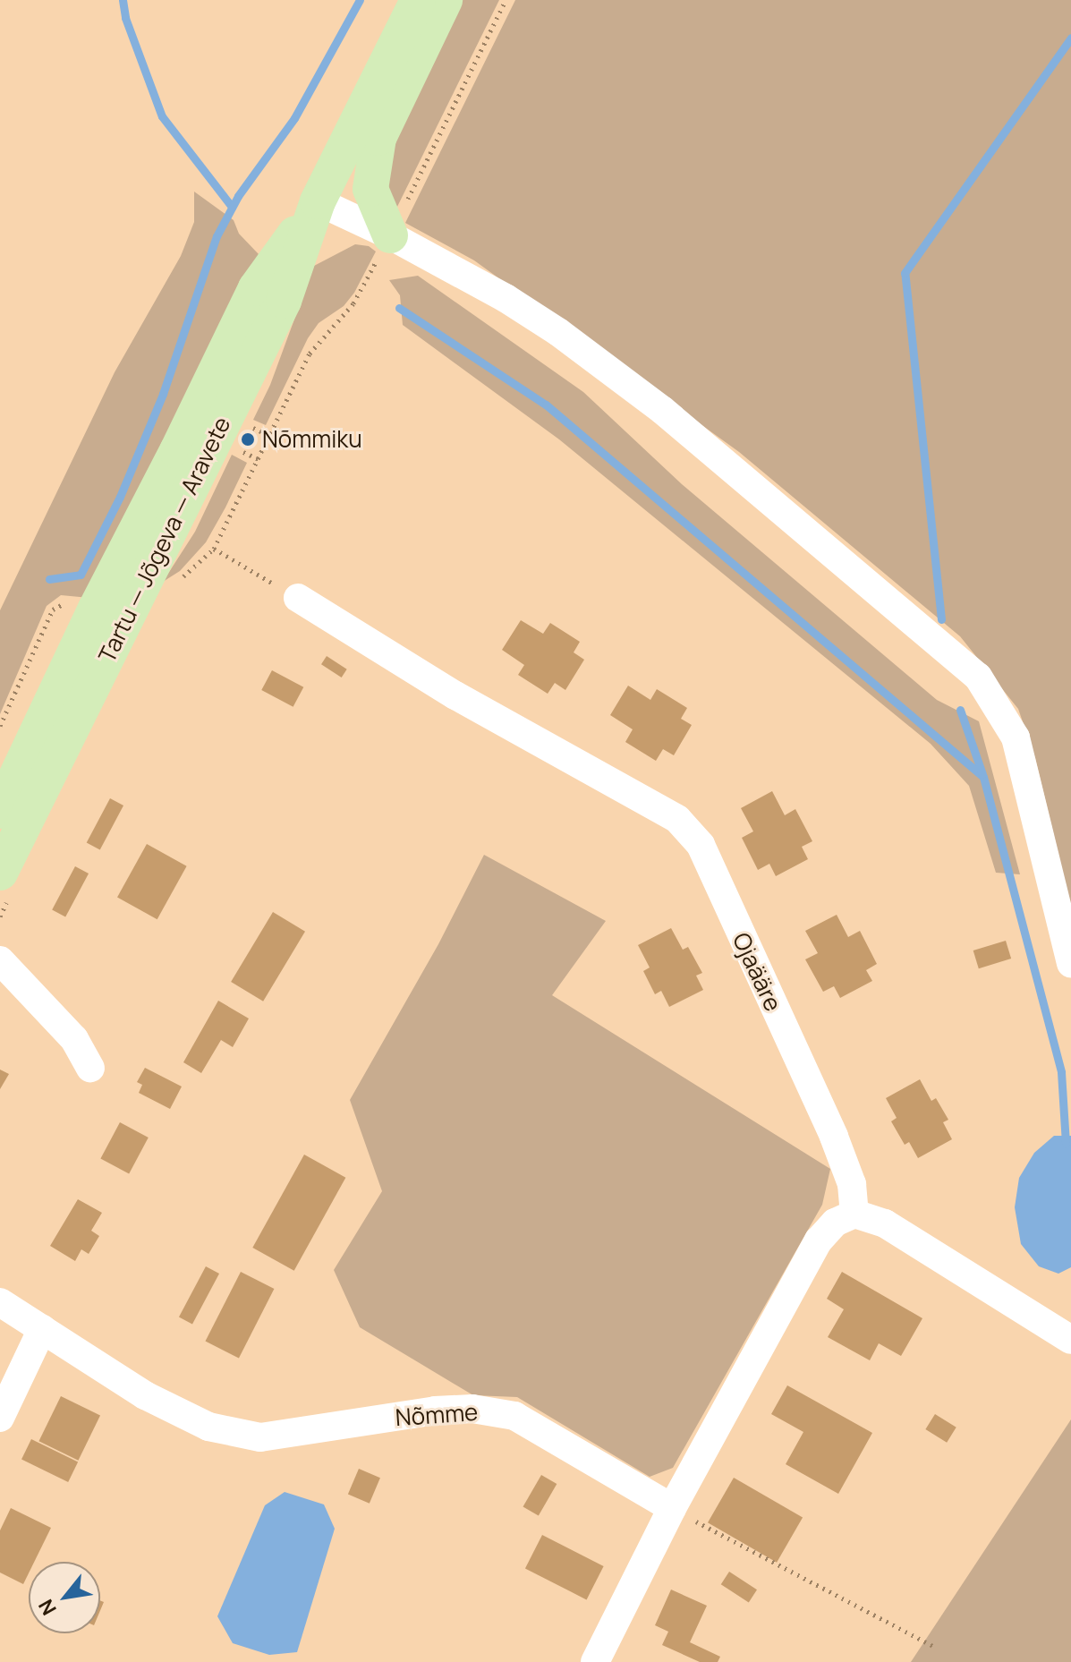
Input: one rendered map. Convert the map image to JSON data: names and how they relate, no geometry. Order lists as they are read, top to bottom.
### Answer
{
  "streets": {
    "main road": ["Tartu — Jõgeva — Aravete"],
    "street": ["Ojaääre", "Nõmme"]
  },
  "places": ["Nõmmiku"],
  "north": "bottom left"
}
